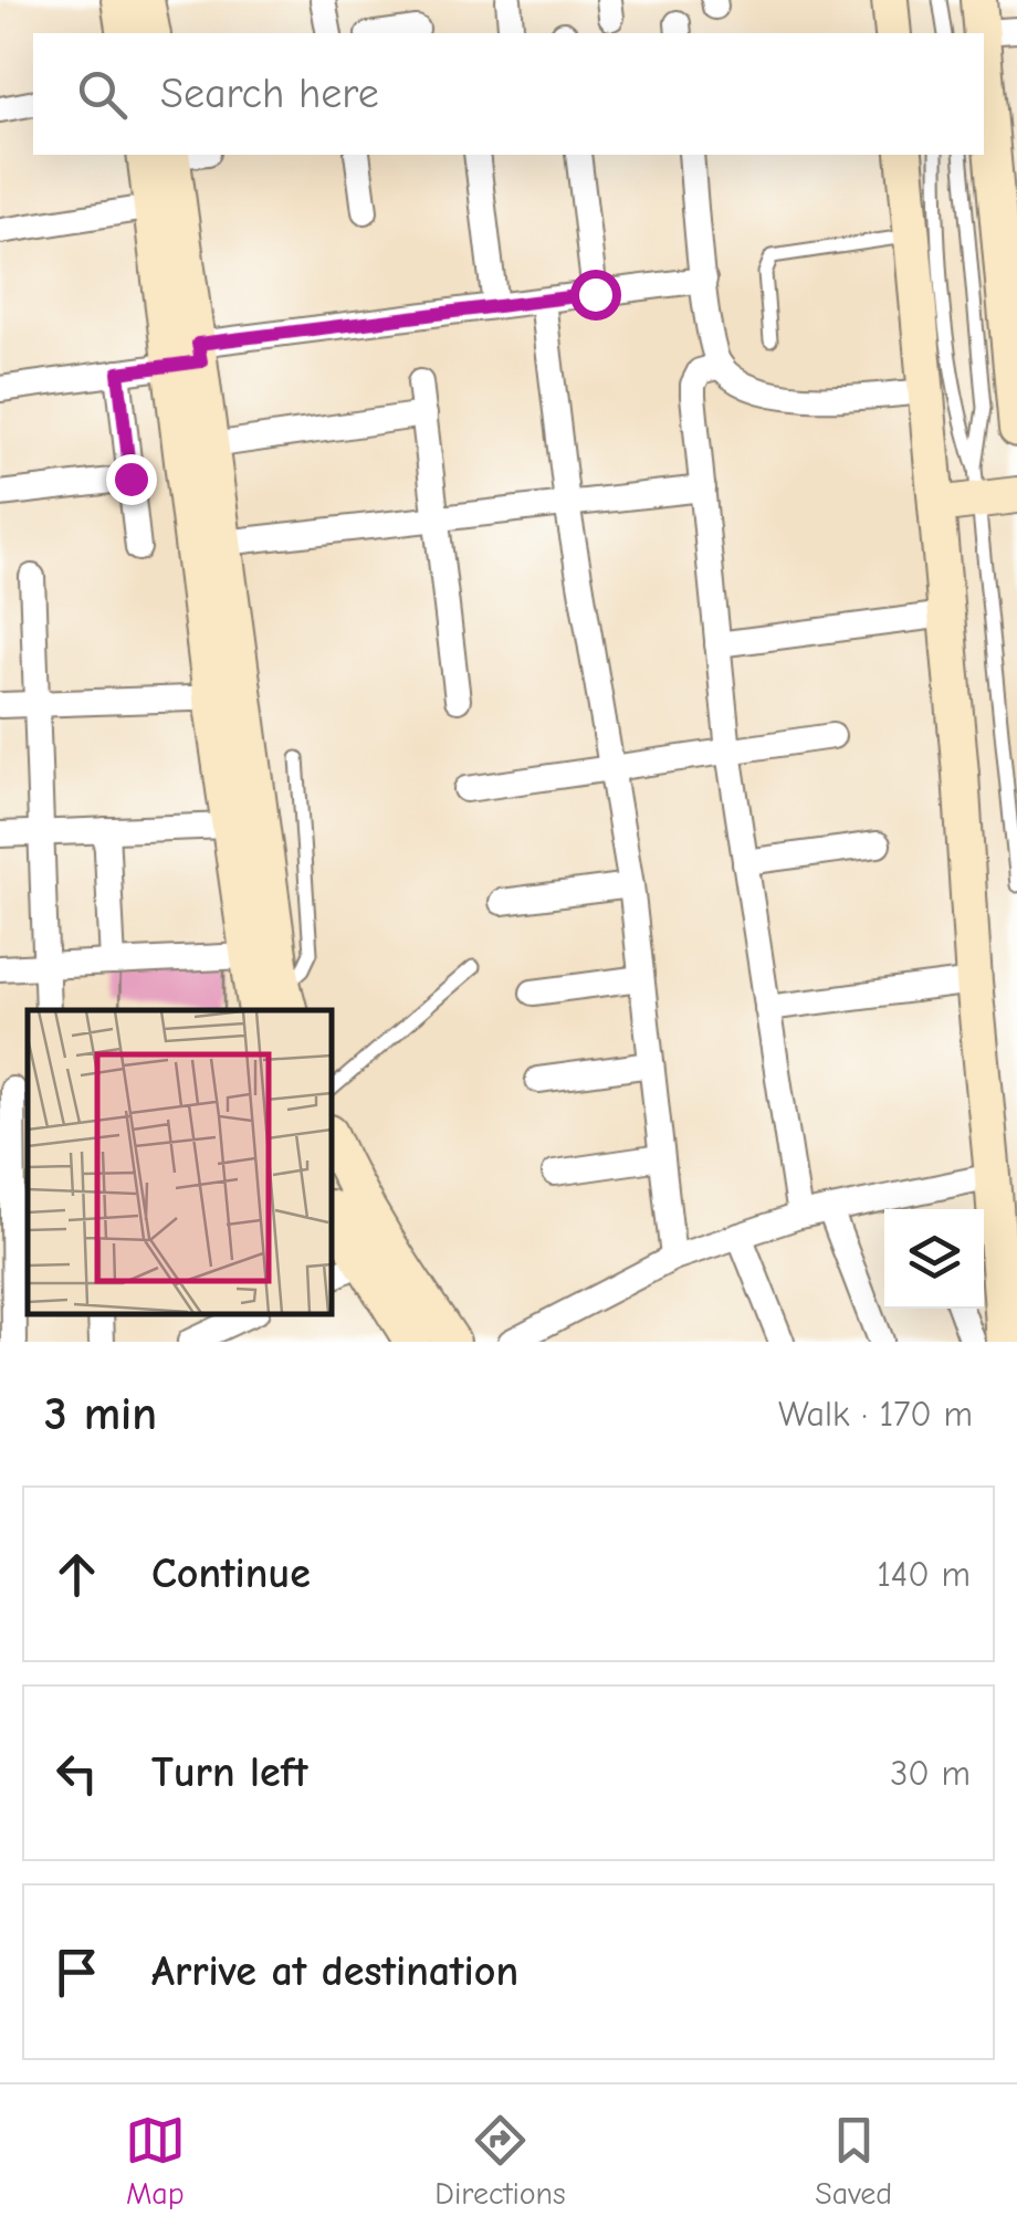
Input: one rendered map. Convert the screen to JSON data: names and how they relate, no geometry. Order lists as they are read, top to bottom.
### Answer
{
  "page": {
    "search": "Search here",
    "heading": ["3 min", "Walk · 170 m"],
    "list": [
      ["Continue", "140 m"],
      ["Turn left", "30 m"],
      "Arrive at destination"
    ],
    "nav": ["Map", "Directions", "Saved"]
  }
}
